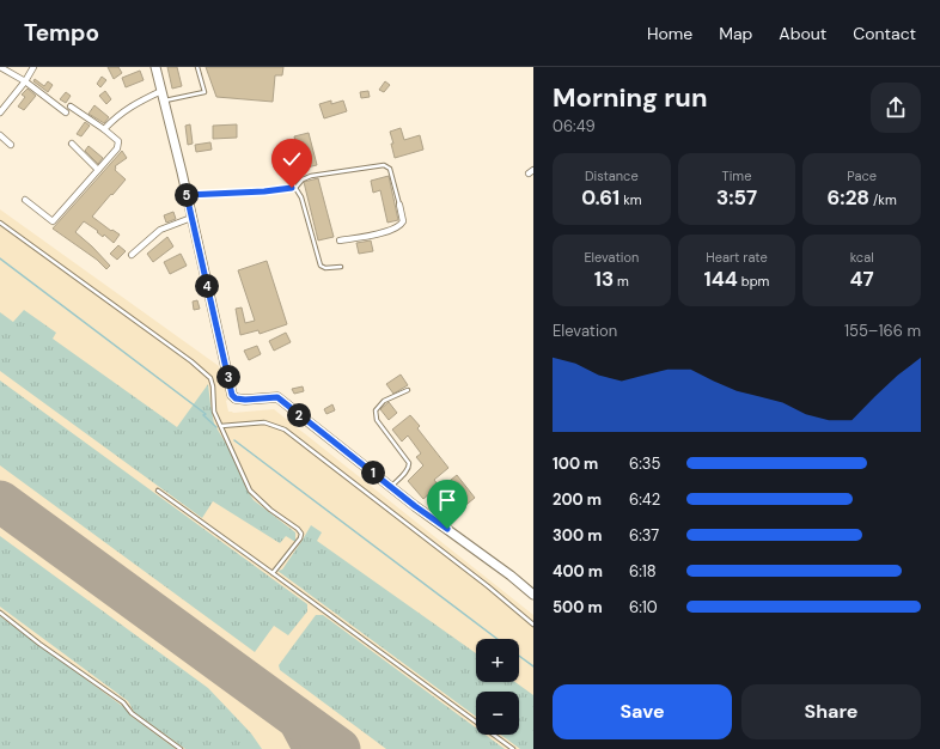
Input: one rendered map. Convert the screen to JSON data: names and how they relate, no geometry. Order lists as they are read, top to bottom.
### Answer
{
  "page": {
    "header": "Tempo",
    "nav": [
      "Home",
      "Map",
      "About",
      "Contact"
    ],
    "heading": ["Morning run", "06:49"],
    "stats": [
      ["Distance", "0.61 km"],
      ["Time", "3:57"],
      ["Pace", "6:28 /km"],
      ["Elevation", "13 m"],
      ["Heart rate", "144 bpm"],
      ["kcal", "47"]
    ],
    "pins": [
      "5",
      "4",
      "3",
      "2",
      "1"
    ],
    "chart": ["Elevation", "155–166 m"],
    "list": [
      {
        "name": "100 m",
        "note": "6:35"
      },
      {
        "name": "200 m",
        "note": "6:42"
      },
      {
        "name": "300 m",
        "note": "6:37"
      },
      {
        "name": "400 m",
        "note": "6:18"
      },
      {
        "name": "500 m",
        "note": "6:10"
      }
    ],
    "map_buttons": ["+", "−"],
    "buttons": ["Save", "Share"]
  }
}
